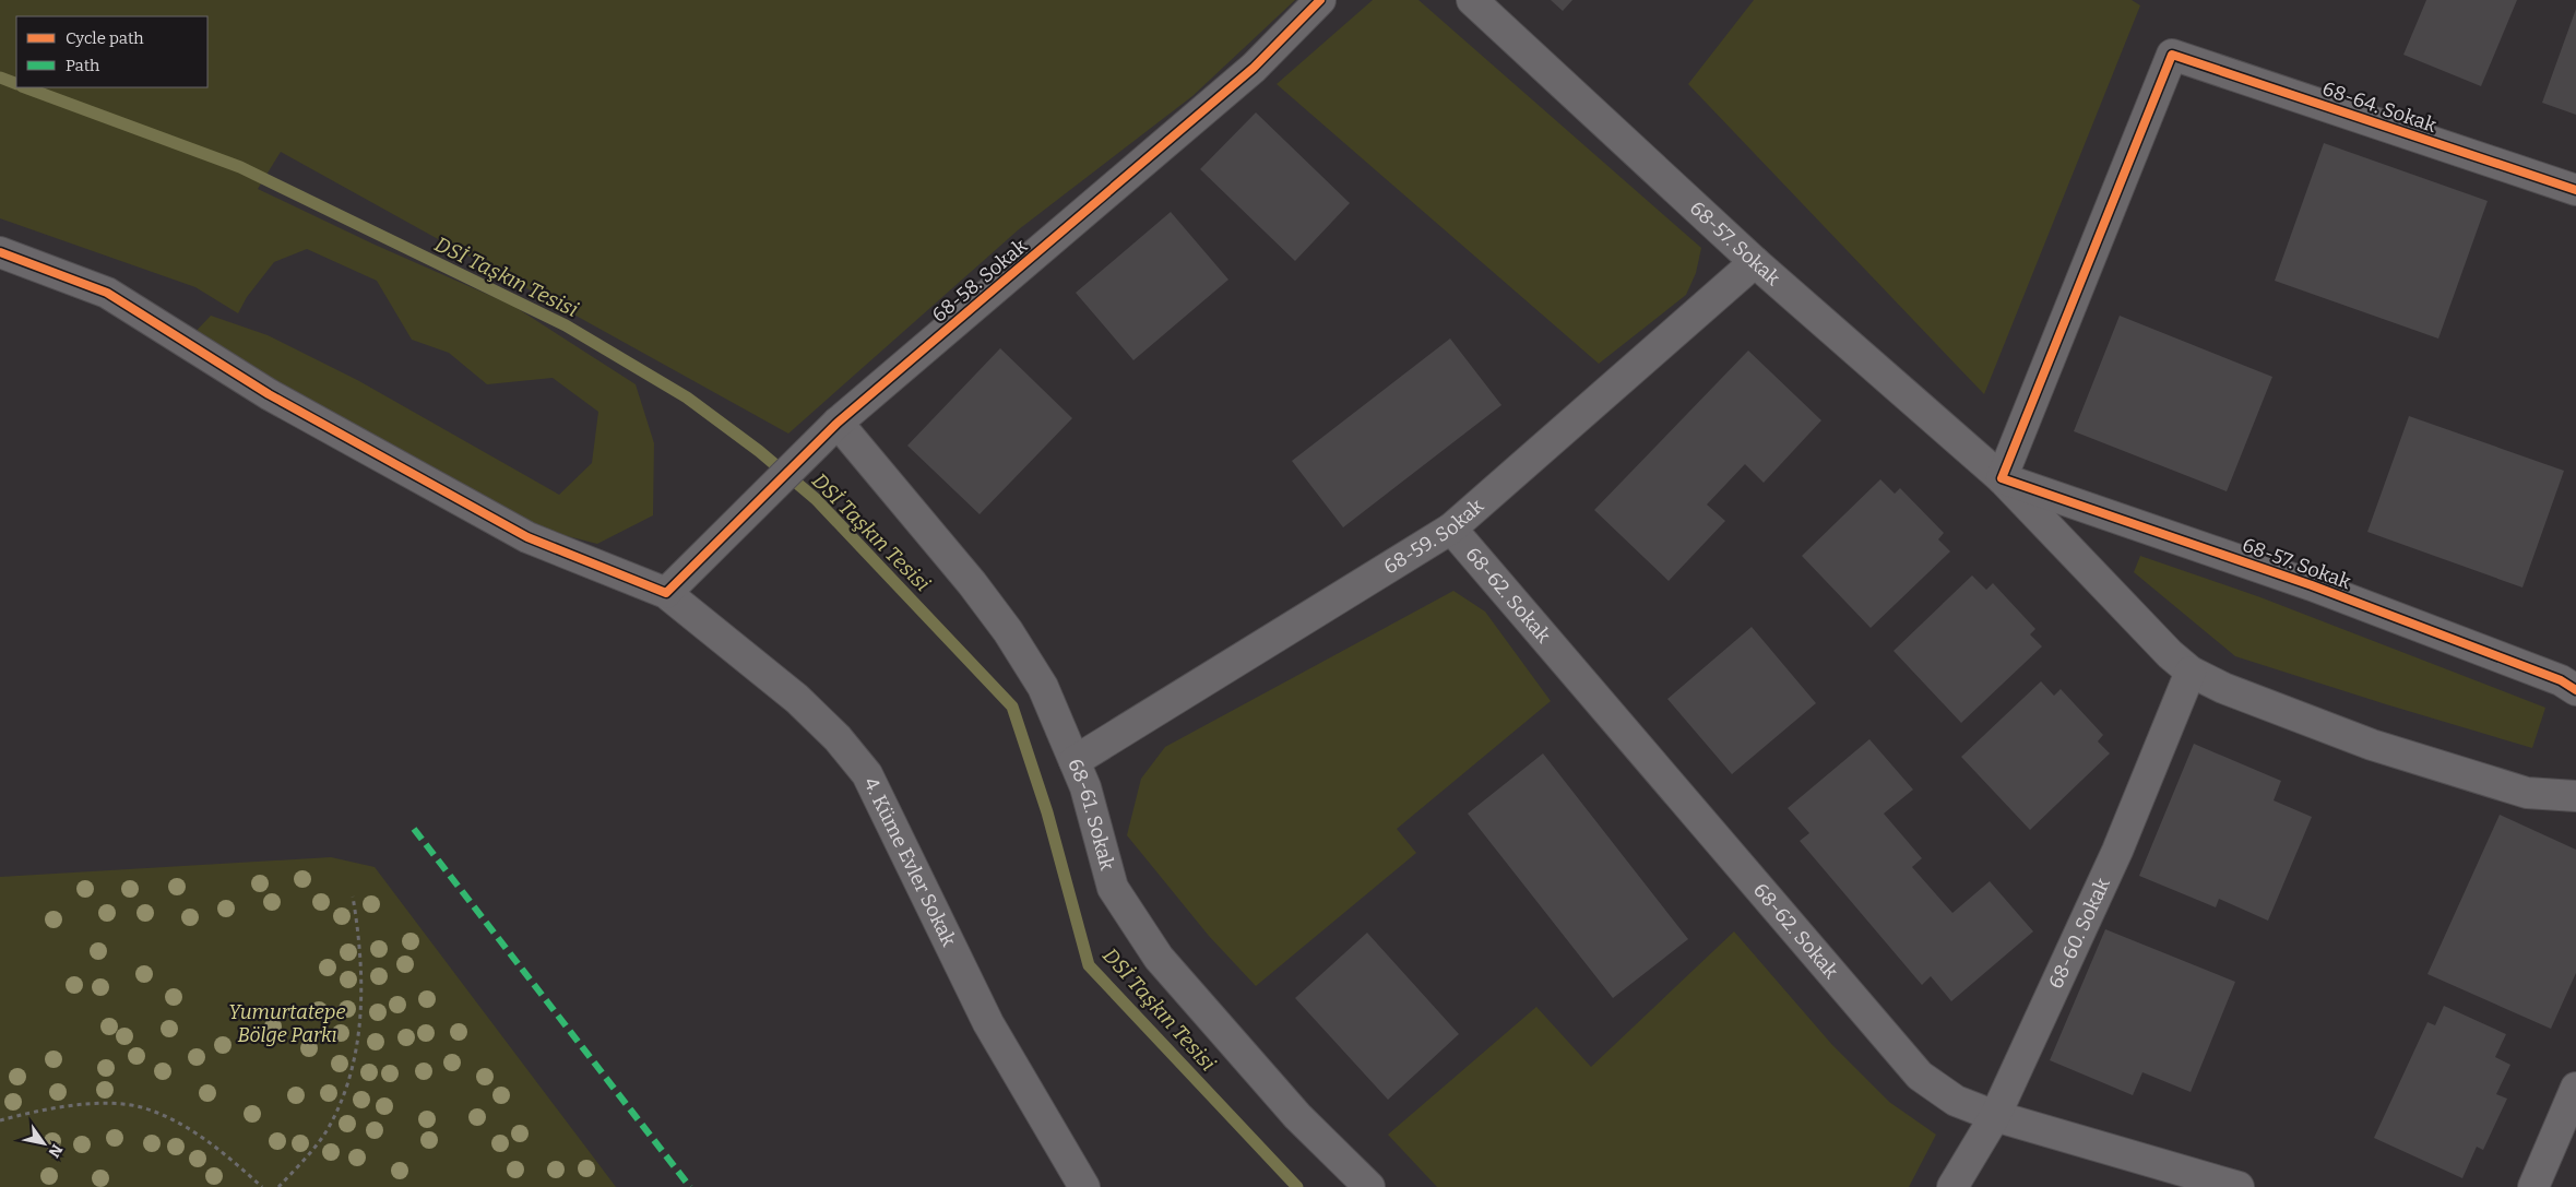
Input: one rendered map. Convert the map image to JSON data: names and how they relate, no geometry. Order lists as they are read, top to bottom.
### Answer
{
  "streets": {
    "street": [
      "68-64. Sokak",
      "68-57. Sokak",
      "68-58. Sokak",
      "68-59. Sokak",
      "68-62. Sokak",
      "68-61. Sokak",
      "4. Küme Evler Sokak",
      "68-60. Sokak"
    ]
  },
  "crossings": [
    ["68-64. Sokak", "68-57. Sokak"],
    ["68-57. Sokak", "68-59. Sokak"],
    ["68-57. Sokak", "68-60. Sokak"],
    ["68-58. Sokak", "68-61. Sokak"],
    ["68-58. Sokak", "4. Küme Evler Sokak"],
    ["68-59. Sokak", "68-62. Sokak"],
    ["68-59. Sokak", "68-61. Sokak"],
    ["68-62. Sokak", "68-60. Sokak"]
  ],
  "water": ["DSİ Taşkın Tesisi"],
  "parks": ["Yumurtatepe Bölge Parkı"],
  "legend": ["Cycle path", "Path"],
  "north": "bottom right"
}
